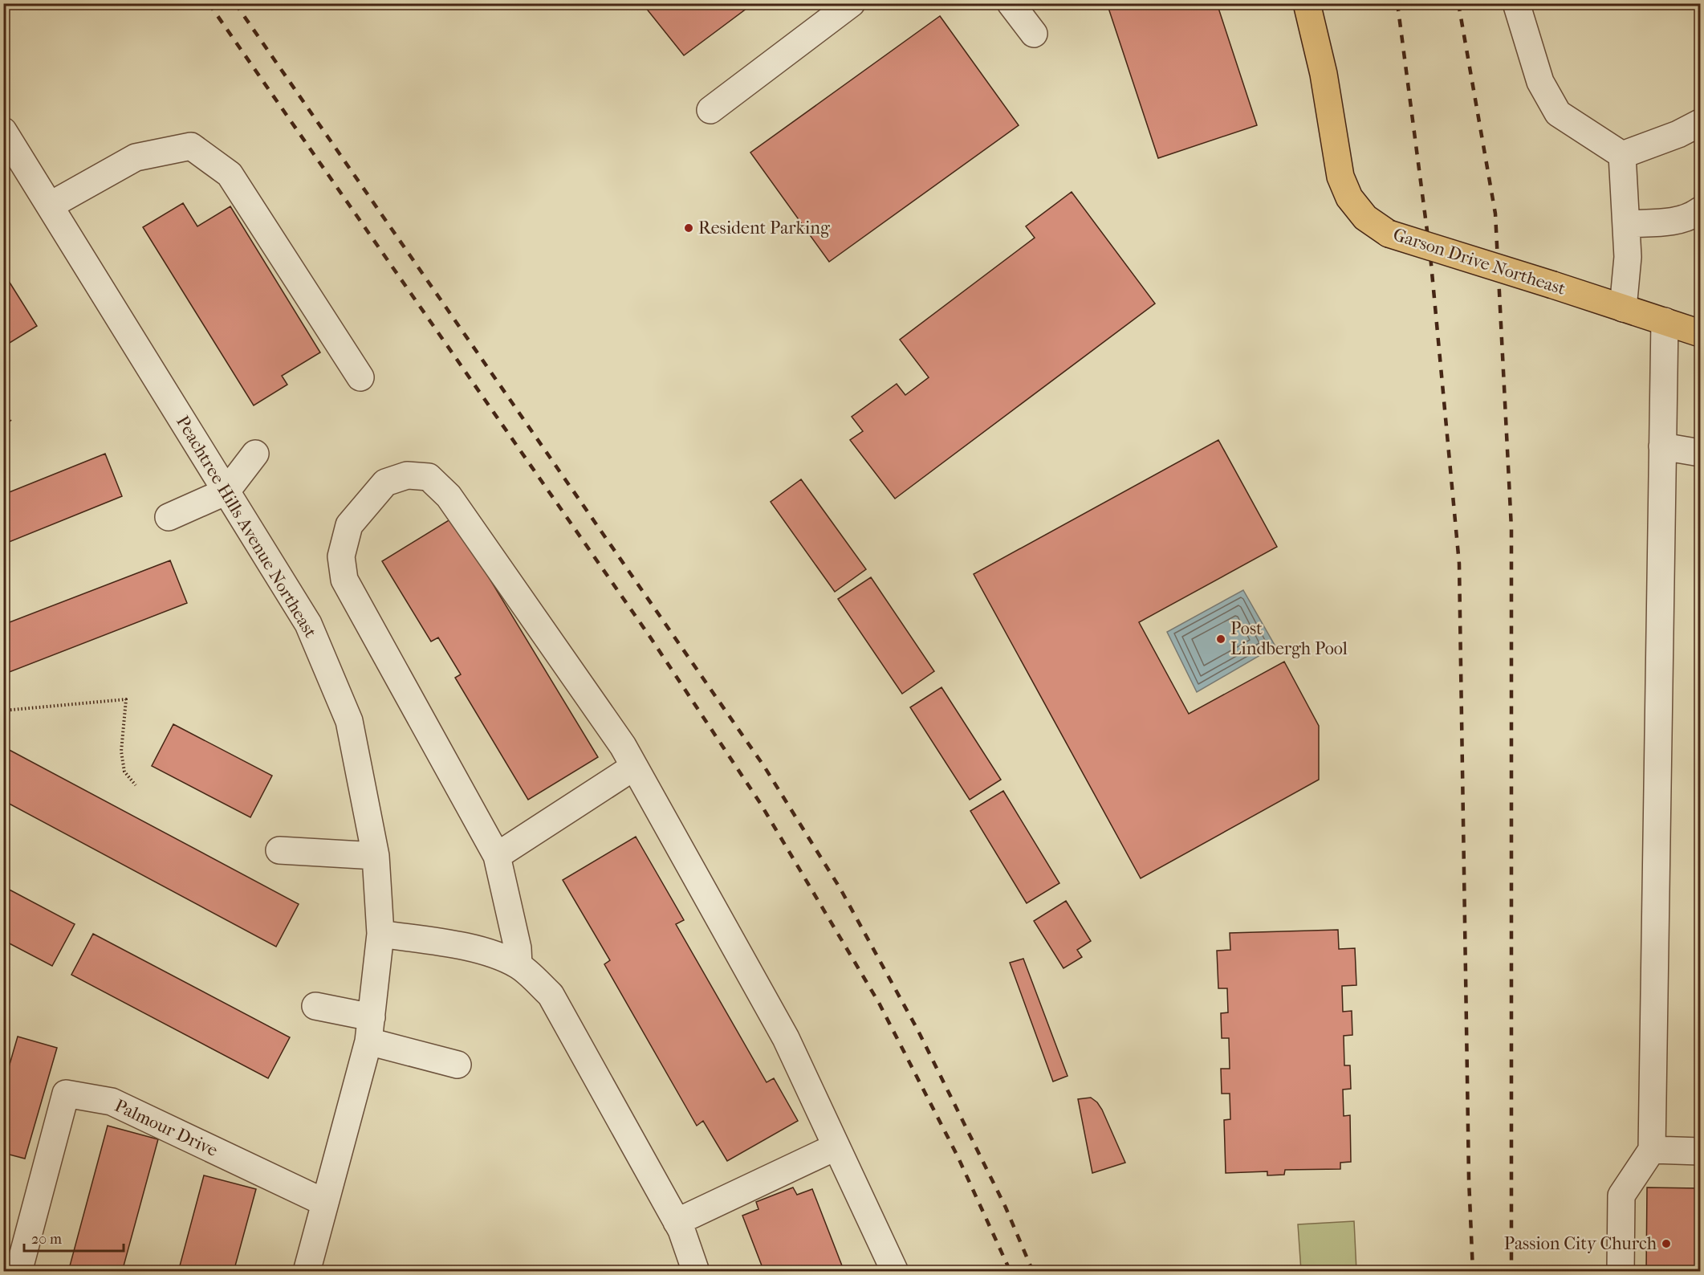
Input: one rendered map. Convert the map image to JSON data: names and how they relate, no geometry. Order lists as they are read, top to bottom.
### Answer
{
  "streets": {
    "main road": ["Garson Drive Northeast"],
    "street": ["Peachtree Hills Avenue Northeast", "Palmour Drive"]
  },
  "crossings": [
    ["Peachtree Hills Avenue Northeast", "Palmour Drive"]
  ],
  "places": ["Resident Parking", "Post Lindbergh Pool", "Passion City Church"],
  "scale_bar": "20 m"
}
